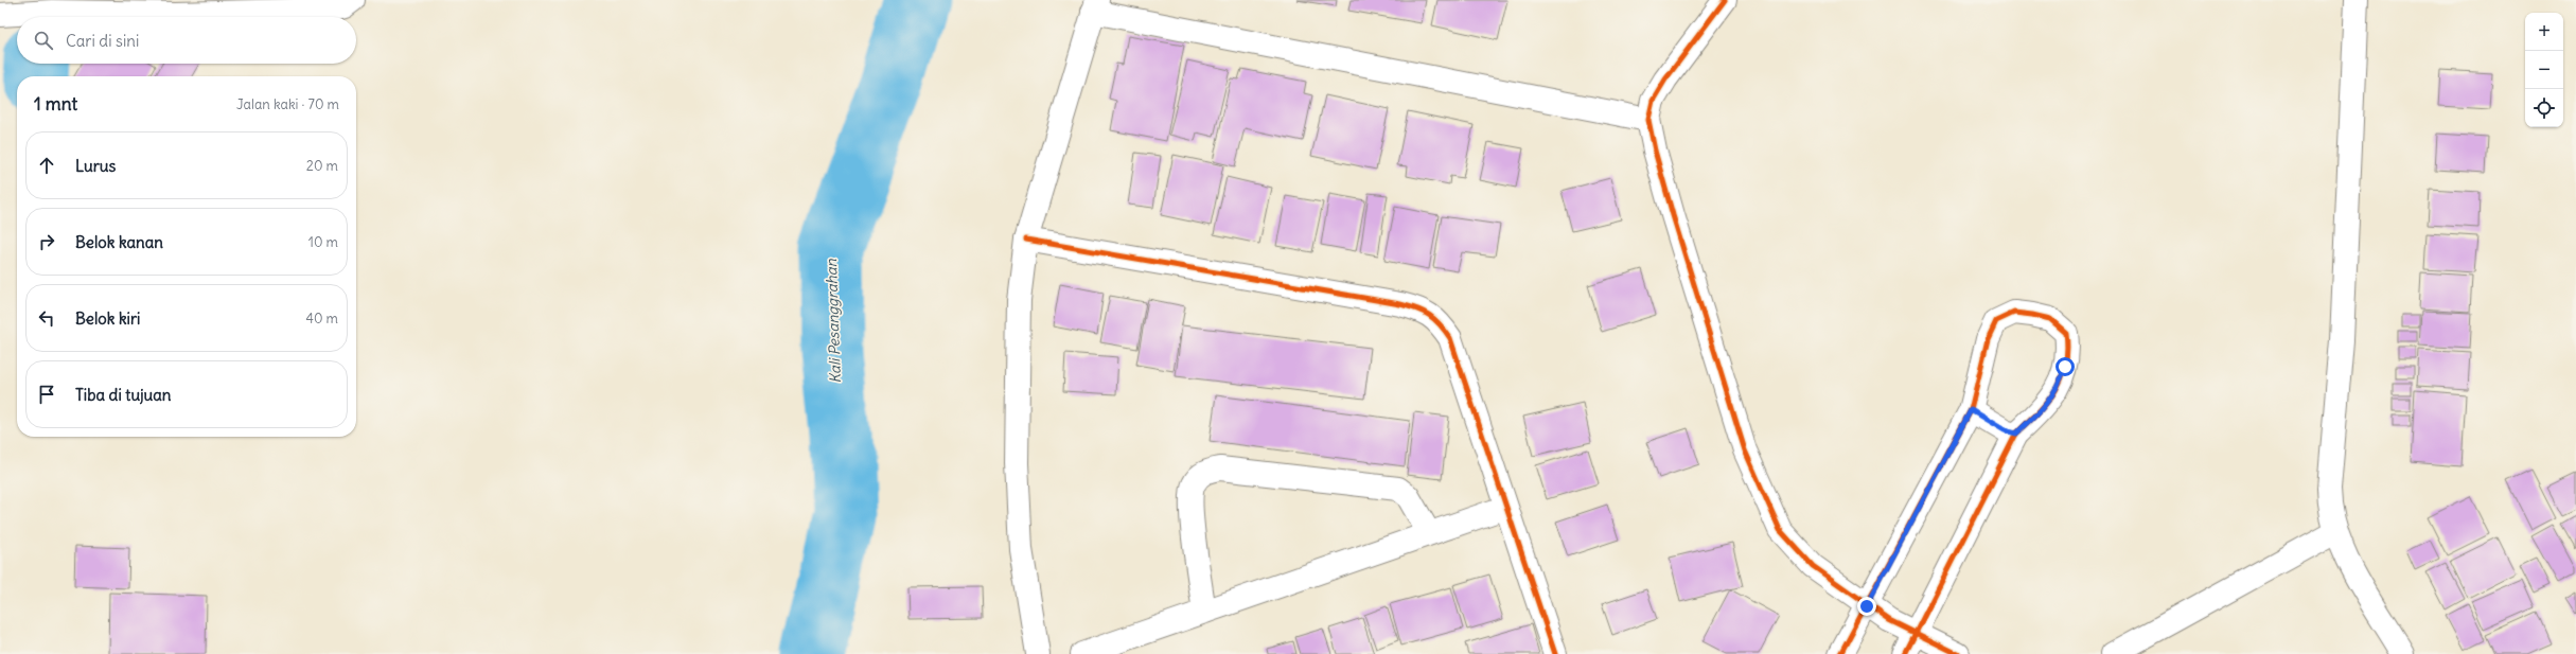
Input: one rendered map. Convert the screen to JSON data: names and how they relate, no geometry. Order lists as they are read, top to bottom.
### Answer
{
  "water": ["Kali Pesanggrahan"],
  "page": {
    "map_buttons": ["+", "−"],
    "search": "Cari di sini",
    "heading": ["1 mnt", "Jalan kaki · 70 m"],
    "list": [
      ["Lurus", "20 m"],
      ["Belok kanan", "10 m"],
      ["Belok kiri", "40 m"],
      "Tiba di tujuan"
    ]
  }
}
